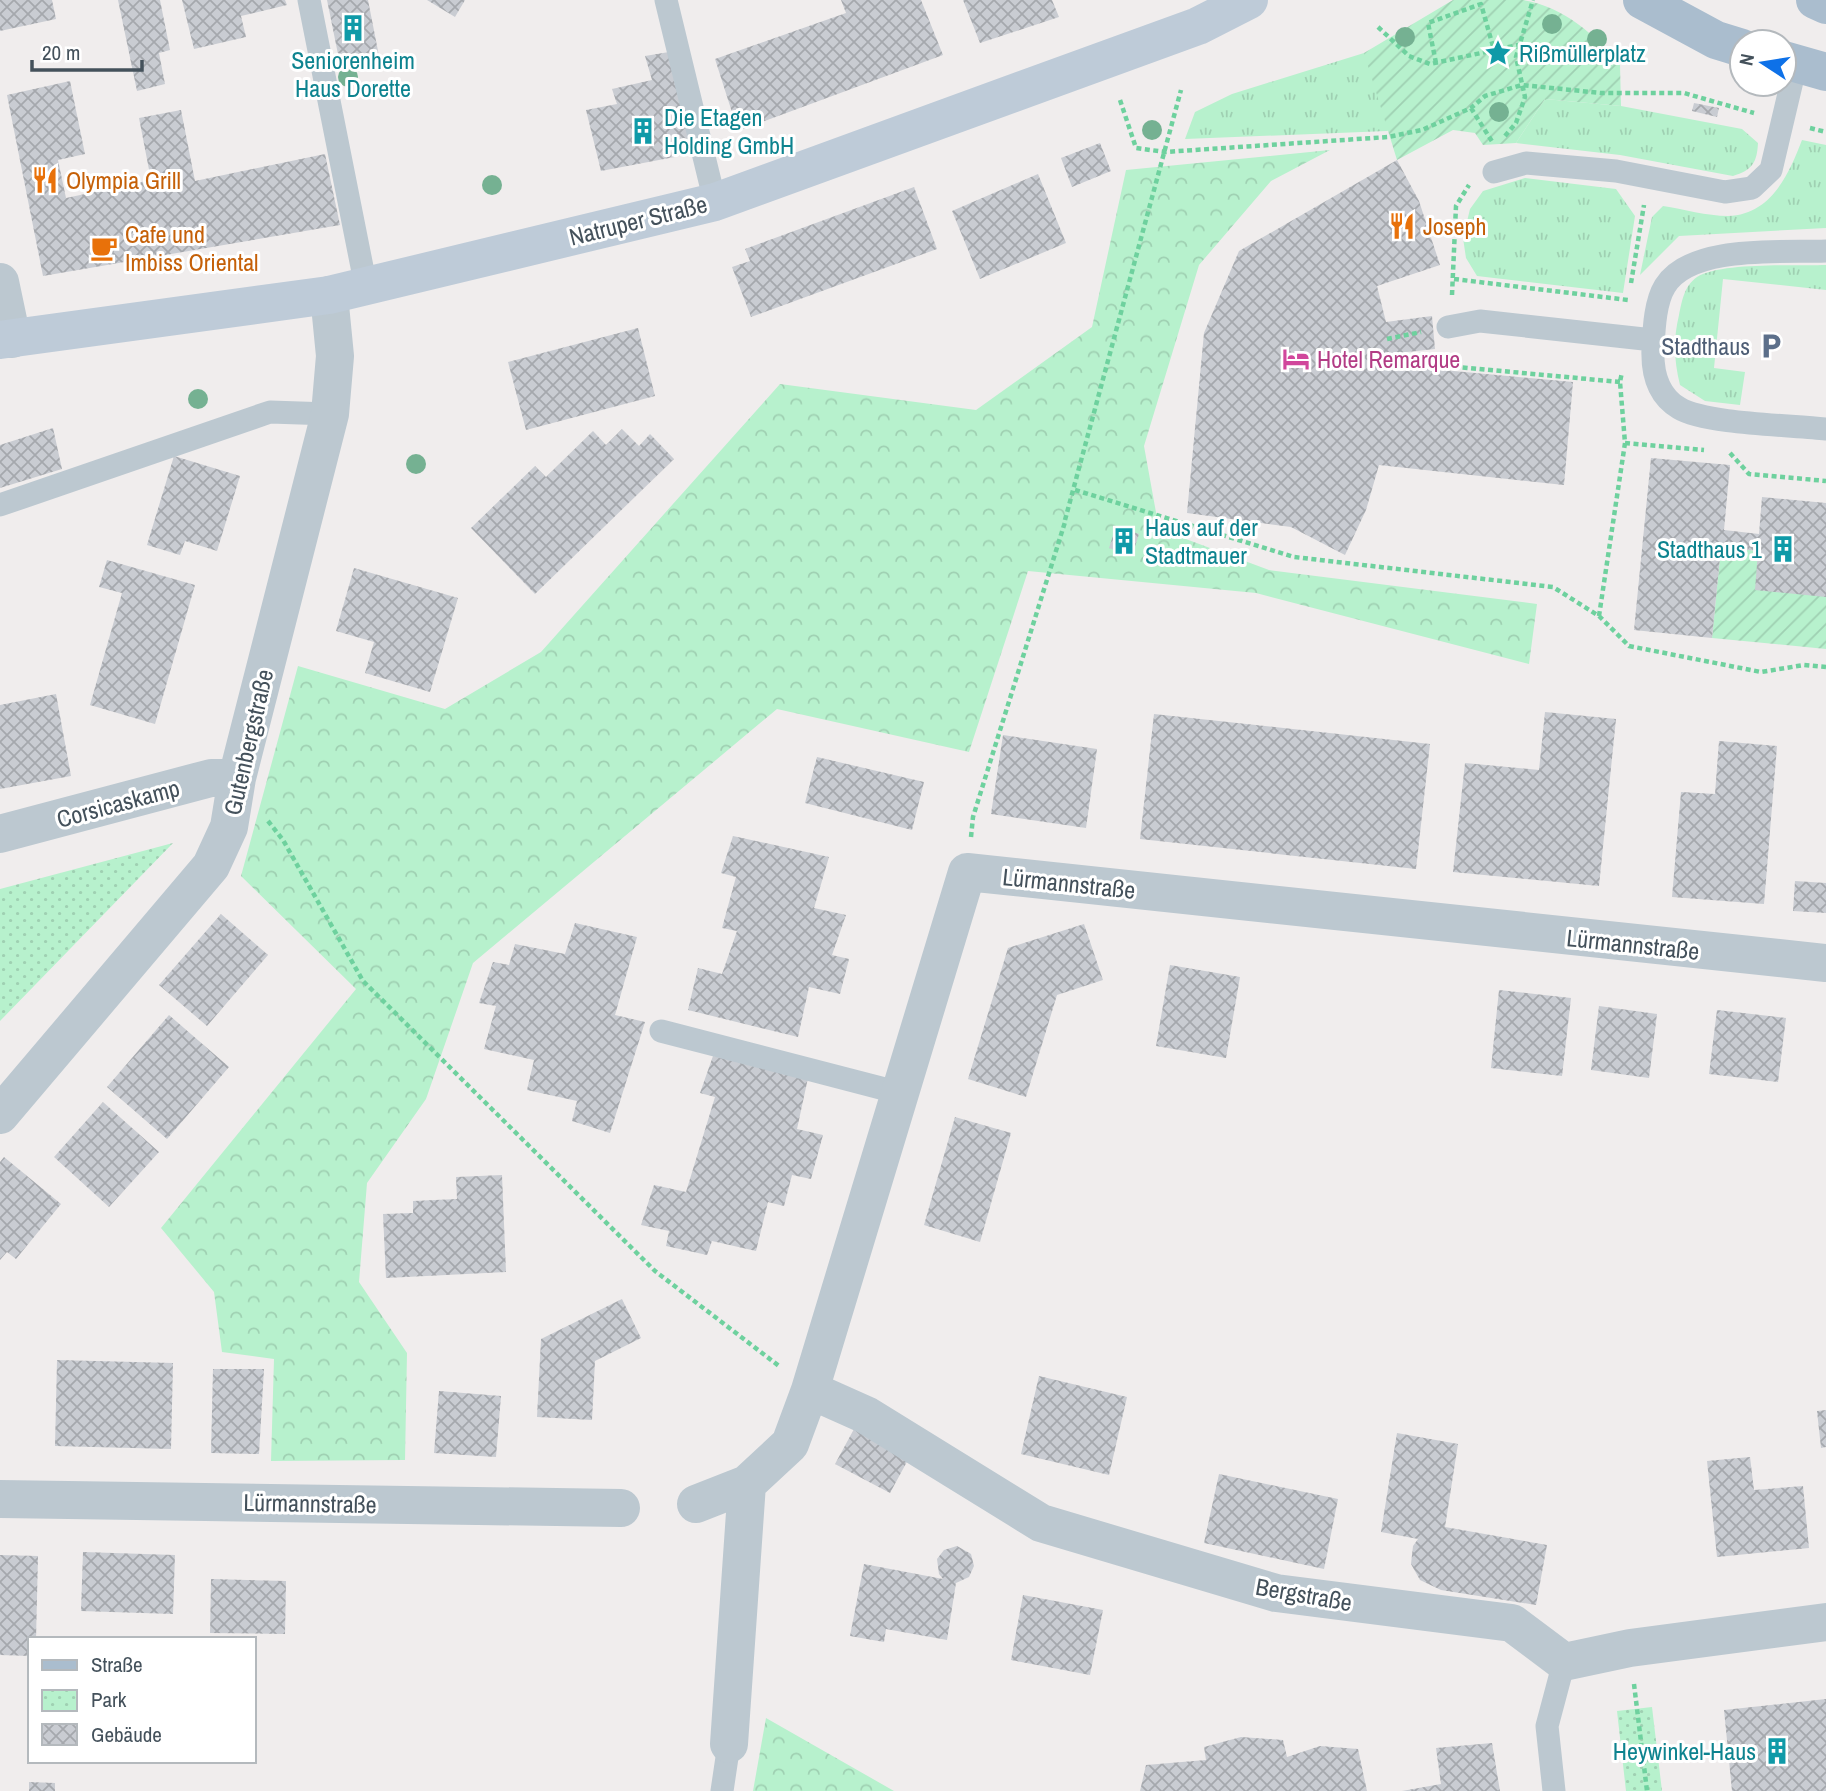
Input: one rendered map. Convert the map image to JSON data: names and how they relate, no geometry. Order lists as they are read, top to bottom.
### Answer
{
  "streets": {
    "main road": ["Natruper Straße"],
    "street": [
      "Gutenbergstraße",
      "Corsicaskamp",
      "Lürmannstraße",
      "Bergstraße"
    ]
  },
  "crossings": [
    ["Natruper Straße", "Gutenbergstraße"],
    ["Gutenbergstraße", "Corsicaskamp"],
    ["Lürmannstraße", "Bergstraße"]
  ],
  "places": {
    "building": [
      "Seniorenheim Haus Dorette",
      "Die Etagen Holding GmbH",
      "Haus auf der Stadtmauer",
      "Stadthaus 1",
      "Heywinkel-Haus"
    ],
    "place": ["Rißmüllerplatz"],
    "restaurant": ["Olympia Grill", "Joseph"],
    "cafe": ["Cafe und Imbiss Oriental"],
    "parking": ["Stadthaus"],
    "hotel": ["Hotel Remarque"]
  },
  "legend": ["Straße", "Park", "Gebäude"],
  "scale_bar": "20 m",
  "north": "left"
}
